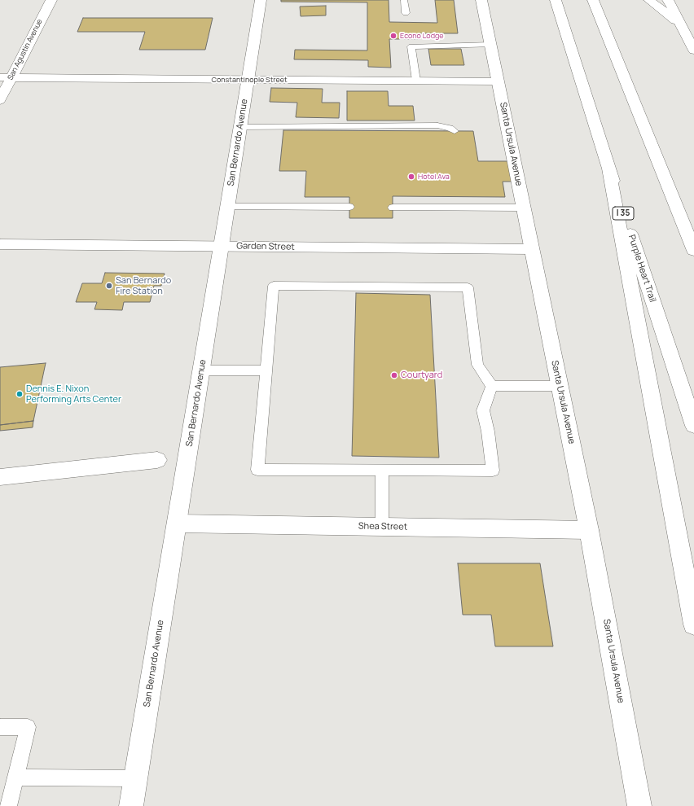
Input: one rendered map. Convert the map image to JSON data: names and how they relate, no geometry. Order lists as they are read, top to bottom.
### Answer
{
  "streets": {
    "main road": [
      "San Agustin Avenue",
      "Constantinople Street",
      "San Bernardo Avenue",
      "Santa Ursula Avenue",
      "I 35",
      "Garden Street",
      "Purple Heart Trail",
      "Shea Street"
    ]
  },
  "crossings": [
    ["San Agustin Avenue", "Constantinople Street"],
    ["Constantinople Street", "San Bernardo Avenue"],
    ["Constantinople Street", "Santa Ursula Avenue"],
    ["San Bernardo Avenue", "Garden Street"],
    ["San Bernardo Avenue", "Shea Street"],
    ["Santa Ursula Avenue", "Garden Street"],
    ["Santa Ursula Avenue", "Shea Street"]
  ],
  "places": [
    "Econo Lodge",
    "Hotel Ava",
    "San Bernardo Fire Station",
    "Courtyard",
    "Dennis E. Nixon Performing Arts Center"
  ]
}
